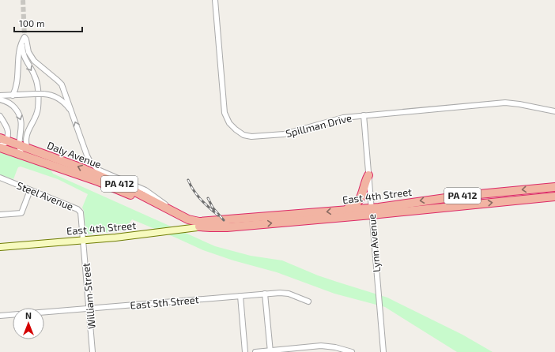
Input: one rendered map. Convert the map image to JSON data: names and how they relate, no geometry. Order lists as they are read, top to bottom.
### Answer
{
  "streets": {
    "highway": ["Daly Avenue", "PA 412", "East 4th Street"],
    "street": [
      "Spillman Drive",
      "Steel Avenue",
      "Lynn Avenue",
      "William Street",
      "East 5th Street"
    ]
  },
  "crossings": [
    ["Spillman Drive", "Lynn Avenue"],
    ["Daly Avenue", "East 4th Street"],
    ["Steel Avenue", "East 4th Street"],
    ["Steel Avenue", "William Street"],
    ["East 4th Street", "Lynn Avenue"],
    ["East 4th Street", "William Street"],
    ["William Street", "East 5th Street"]
  ],
  "scale_bar": "100 m",
  "north": "top"
}
